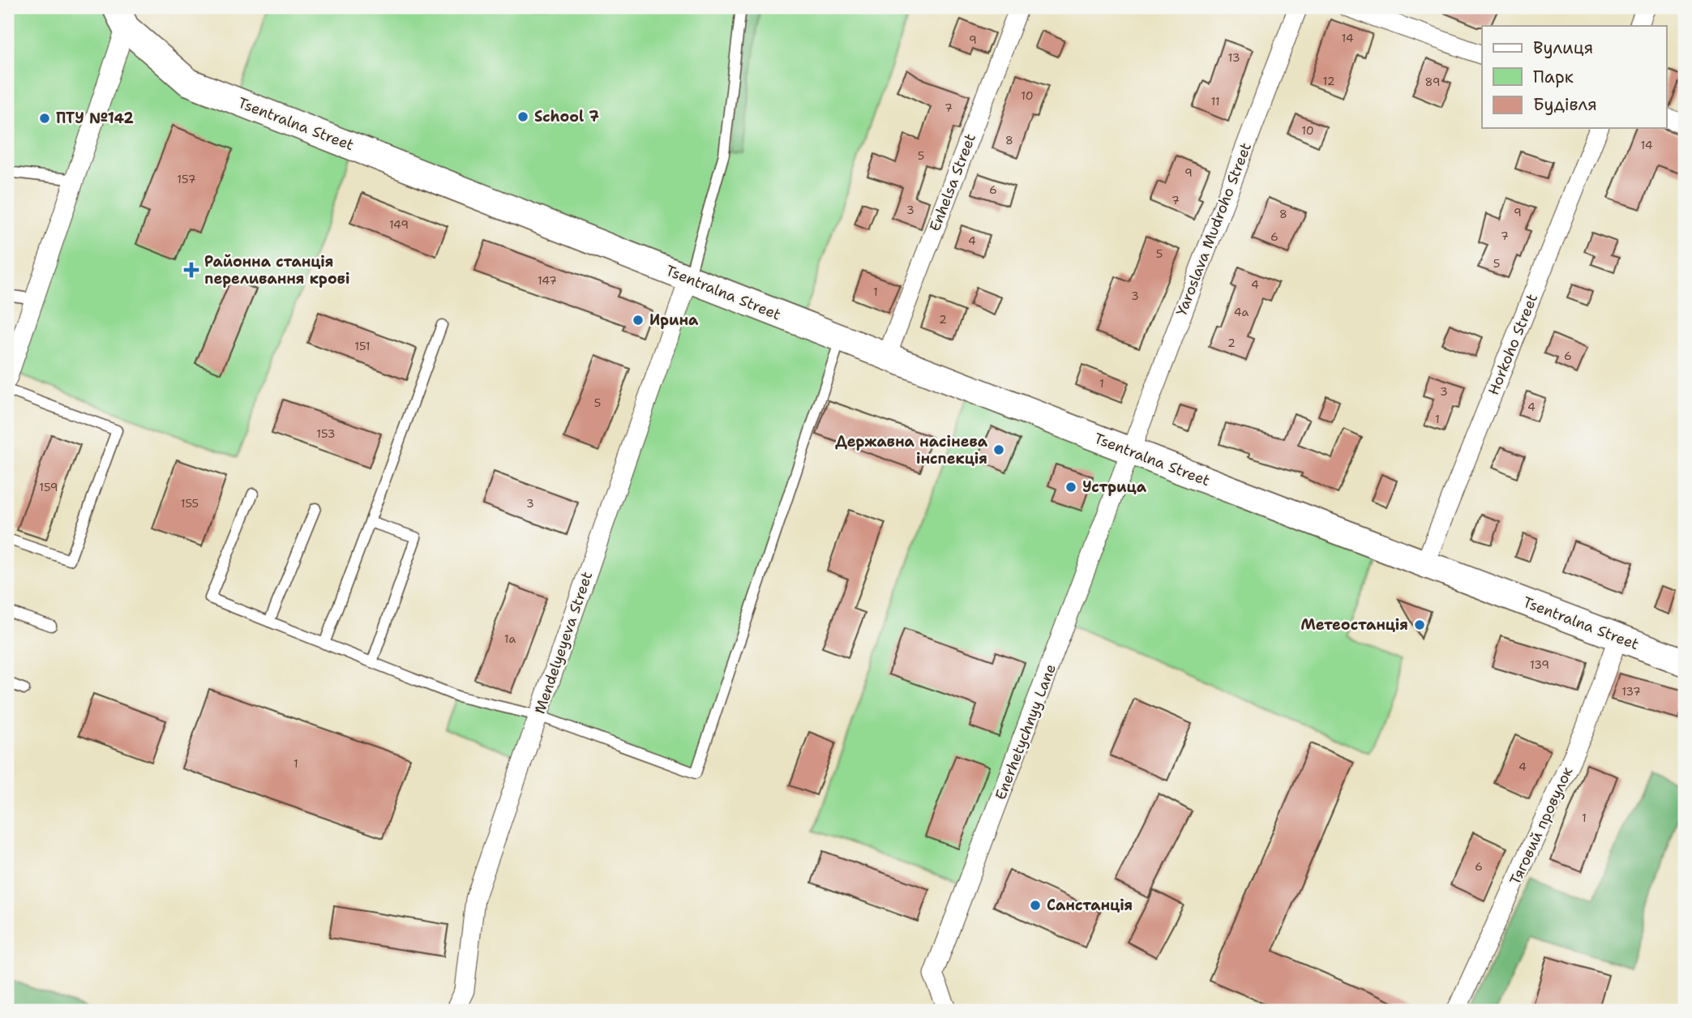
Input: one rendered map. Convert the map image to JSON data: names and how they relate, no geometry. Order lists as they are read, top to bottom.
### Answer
{
  "streets": {
    "main road": ["Tsentralna Street"],
    "street": [
      "Enhelsa Street",
      "Yaroslava Mudroho Street",
      "Horkoho Street",
      "Mendelyeyeva Street",
      "Enerhetychnyy Lane",
      "Тяговий провулок"
    ]
  },
  "crossings": [
    ["Tsentralna Street", "Enhelsa Street"],
    ["Tsentralna Street", "Yaroslava Mudroho Street"],
    ["Tsentralna Street", "Horkoho Street"],
    ["Tsentralna Street", "Mendelyeyeva Street"],
    ["Tsentralna Street", "Enerhetychnyy Lane"],
    ["Tsentralna Street", "Тяговий провулок"],
    ["Yaroslava Mudroho Street", "Enerhetychnyy Lane"]
  ],
  "places": {
    "other": [
      "School 7",
      "ПТУ №142",
      "Ирина",
      "Державна насiнева iнспекцiя",
      "Устрица",
      "Метеостанція",
      "Санстанція"
    ],
    "health": ["Районна станція переливання крові"]
  },
  "house_numbers": [
    "14",
    "9",
    "13",
    "12",
    "89",
    "10",
    "11",
    "7",
    "10",
    "8",
    "14",
    "5",
    "9",
    "157",
    "6",
    "7",
    "3",
    "9",
    "8",
    "149",
    "7",
    "6",
    "4",
    "5",
    "5",
    "147",
    "4",
    "1",
    "3",
    "4а",
    "2",
    "2",
    "151",
    "6",
    "1",
    "3",
    "5",
    "4",
    "1",
    "153",
    "159",
    "155",
    "3",
    "1а",
    "139",
    "137",
    "1",
    "4",
    "1",
    "6"
  ],
  "legend": ["Вулиця", "Парк", "Будівля"]
}
